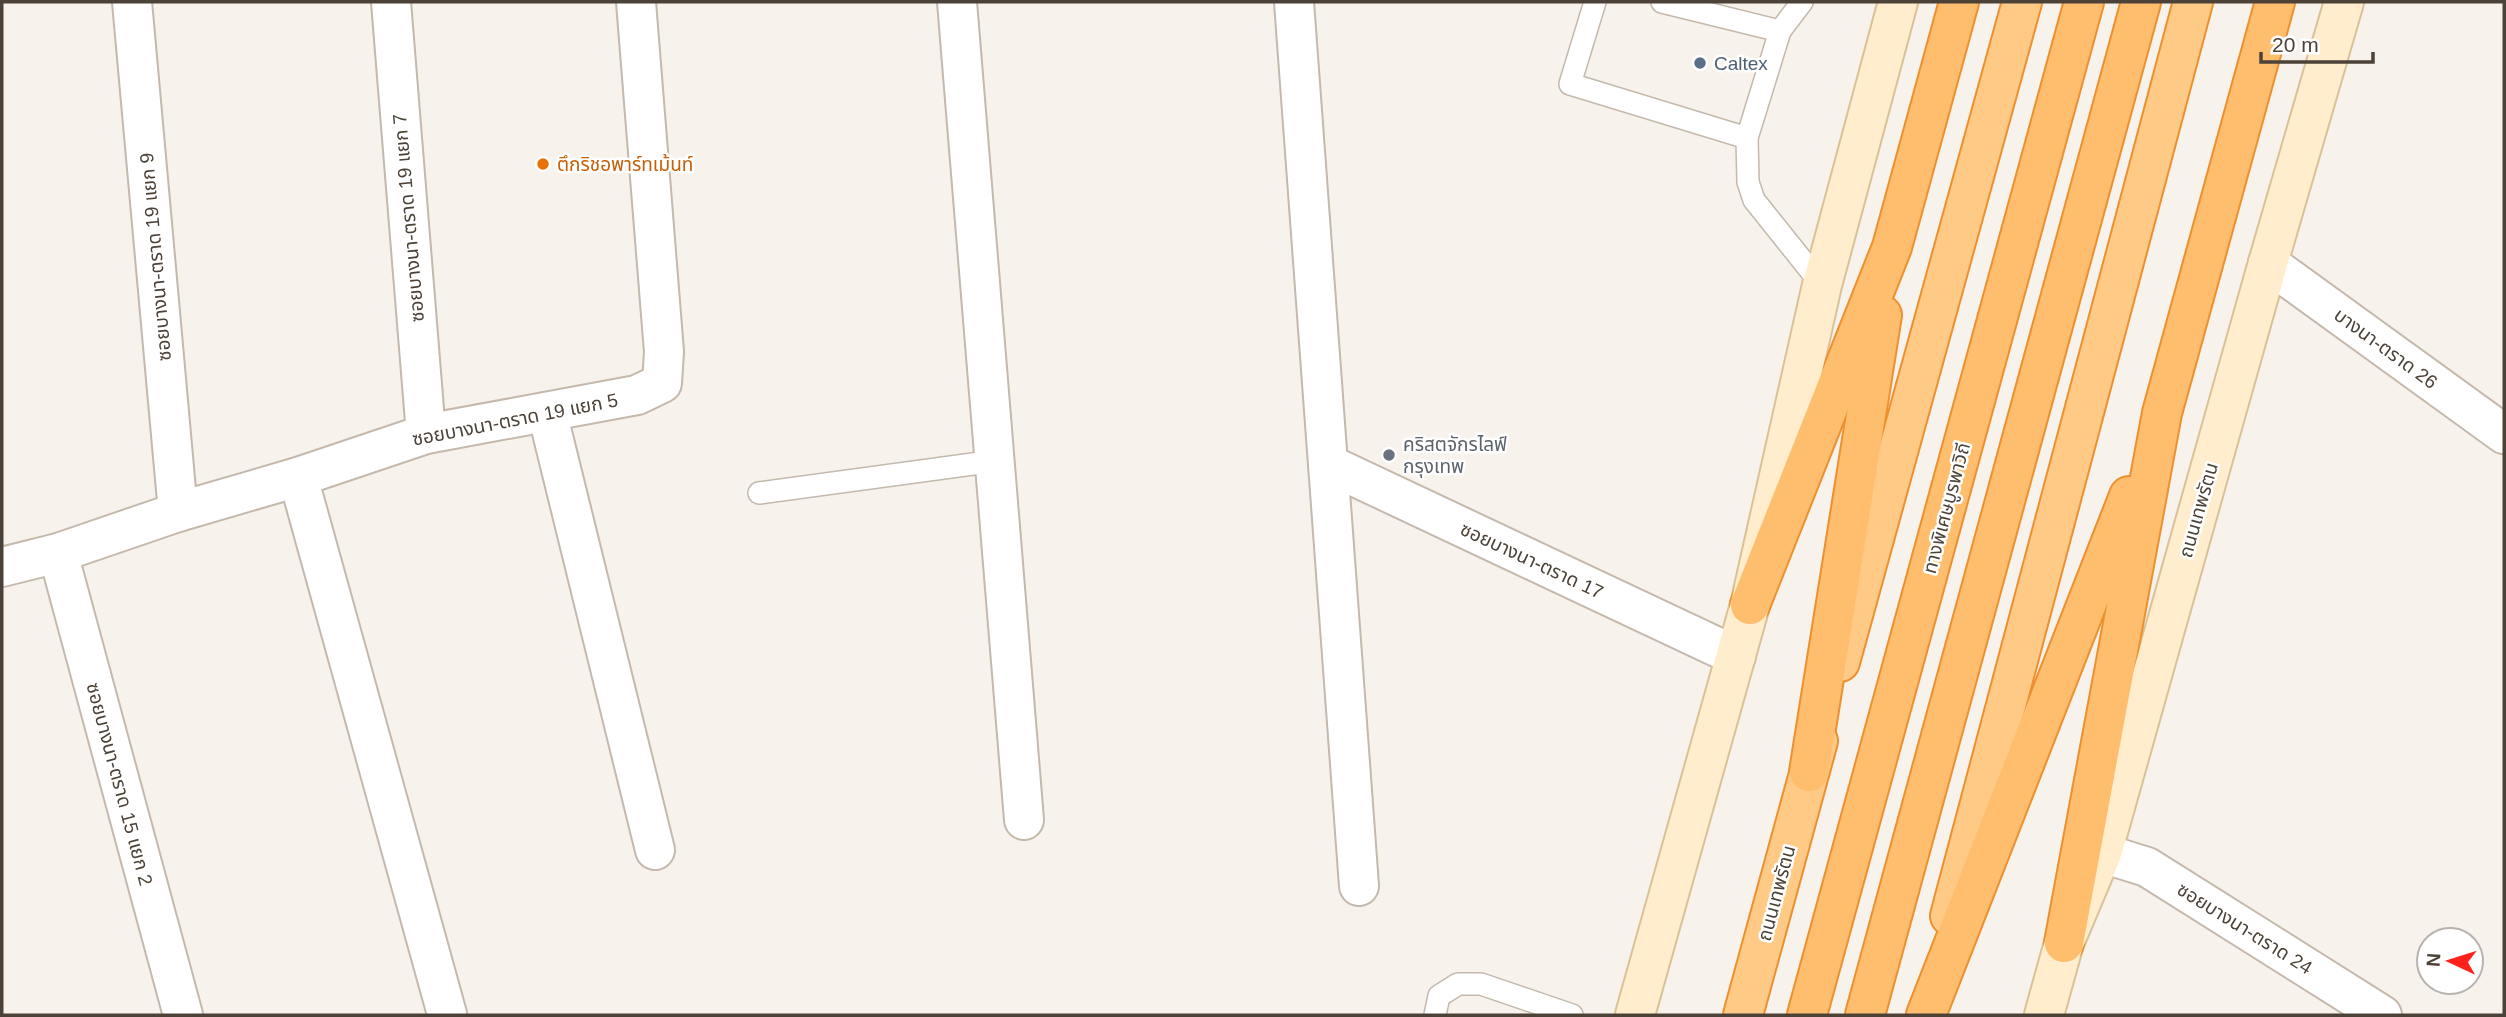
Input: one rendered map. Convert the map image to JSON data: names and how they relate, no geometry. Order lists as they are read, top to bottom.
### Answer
{
  "streets": {
    "highway": ["ทางพิเศษบูรพาวิถี", "ถนนเทพรัตน"],
    "street": [
      "ซอยบางนา-ตราด 19 แยก 7",
      "ซอยบางนา-ตราด 19 แยก 9",
      "บางนา-ตราด 26",
      "ซอยบางนา-ตราด 19 แยก 5",
      "ซอยบางนา-ตราด 17",
      "ซอยบางนา-ตราด 15 แยก 2",
      "ซอยบางนา-ตราด 24"
    ]
  },
  "crossings": [
    ["ซอยบางนา-ตราด 19 แยก 7", "ซอยบางนา-ตราด 19 แยก 5"],
    ["ซอยบางนา-ตราด 19 แยก 9", "ซอยบางนา-ตราด 19 แยก 5"],
    ["บางนา-ตราด 26", "ถนนเทพรัตน"],
    ["ซอยบางนา-ตราด 19 แยก 5", "ซอยบางนา-ตราด 15 แยก 2"],
    ["ถนนเทพรัตน", "ซอยบางนา-ตราด 24"]
  ],
  "places": ["Caltex", "ตึกริชอพาร์ทเม้นท์", "คริสตจักรไลฟ์ กรุงเทพ"],
  "scale_bar": "20 m",
  "north": "left"
}
